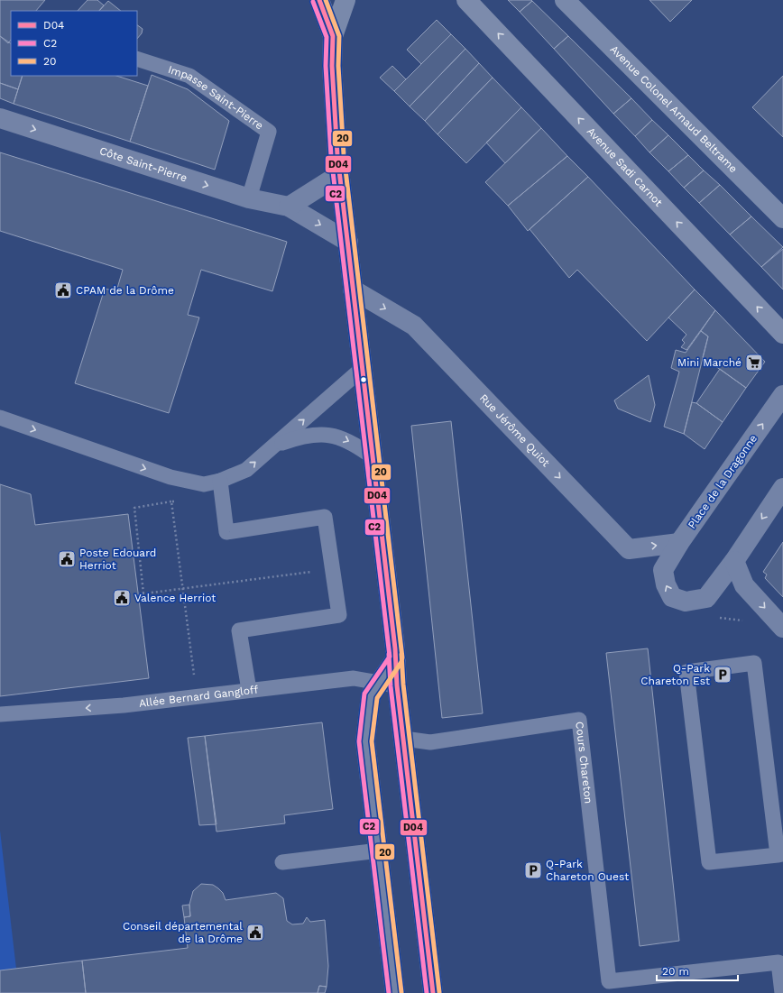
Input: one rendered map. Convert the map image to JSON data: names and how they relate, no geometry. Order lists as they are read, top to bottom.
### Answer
{
  "streets": {
    "main road": ["Avenue Colonel Arnaud Beltrame", "Avenue Sadi Carnot"],
    "street": ["Côte Saint-Pierre", "Rue Jérôme Quiot", "Place de la Dragonne"],
    "lane": ["Impasse Saint-Pierre", "Allée Bernard Gangloff", "Cours Chareton"]
  },
  "crossings": [
    ["Impasse Saint-Pierre", "Côte Saint-Pierre"],
    ["Rue Jérôme Quiot", "Place de la Dragonne"]
  ],
  "one_way": [
    "Côte Saint-Pierre",
    "Avenue Sadi Carnot",
    "Rue Jérôme Quiot",
    "Allée Bernard Gangloff"
  ],
  "places": {
    "public building": [
      "CPAM de la Drôme",
      "Poste Edouard Herriot",
      "Valence Herriot",
      "Conseil départemental de la Drôme"
    ],
    "supermarket": ["Mini Marché"],
    "parking": ["Q-Park Chareton Est", "Q-Park Chareton Ouest"]
  },
  "lines": ["transit line D04", "transit line 20", "transit line C2"],
  "legend": ["D04", "C2", "20"],
  "scale_bar": "20 m"
}
